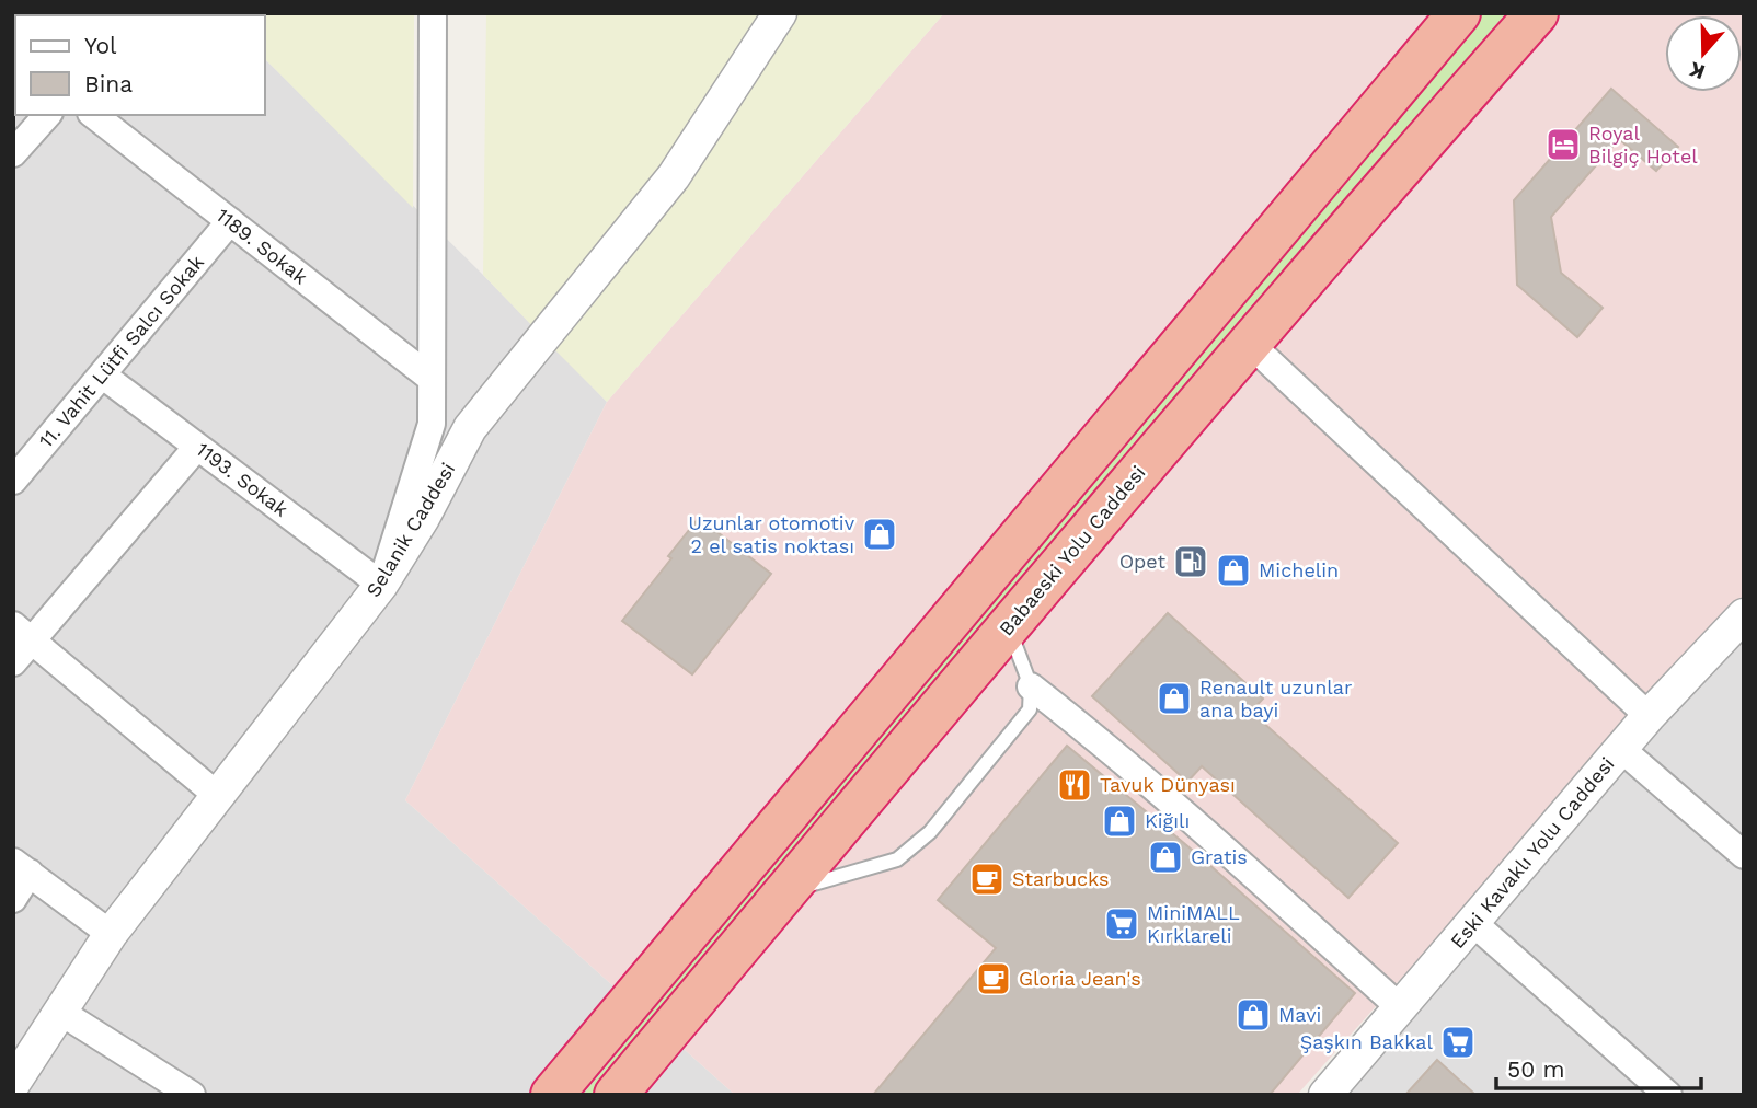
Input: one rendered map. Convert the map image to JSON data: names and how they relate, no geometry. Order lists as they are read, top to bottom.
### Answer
{
  "streets": {
    "highway": ["Babaeski Yolu Caddesi"],
    "street": [
      "1189. Sokak",
      "11. Vahit Lütfi Salcı Sokak",
      "1193. Sokak",
      "Selanik Caddesi",
      "Eski Kavaklı Yolu Caddesi"
    ]
  },
  "crossings": [
    ["1189. Sokak", "11. Vahit Lütfi Salcı Sokak"],
    ["11. Vahit Lütfi Salcı Sokak", "1193. Sokak"],
    ["1193. Sokak", "Selanik Caddesi"]
  ],
  "places": {
    "hotel": ["Royal Bilgiç Hotel"],
    "shop": [
      "Uzunlar otomotiv 2 el satis noktası",
      "Michelin",
      "Renault uzunlar ana bayi",
      "Kiğılı",
      "Gratis",
      "Mavi"
    ],
    "fuel station": ["Opet"],
    "restaurant": ["Tavuk Dünyası"],
    "cafe": ["Starbucks", "Gloria Jean's"],
    "supermarket": ["MiniMALL Kırklareli", "Şaşkın Bakkal"]
  },
  "legend": ["Yol", "Bina"],
  "scale_bar": "50 m",
  "north": "bottom"
}
